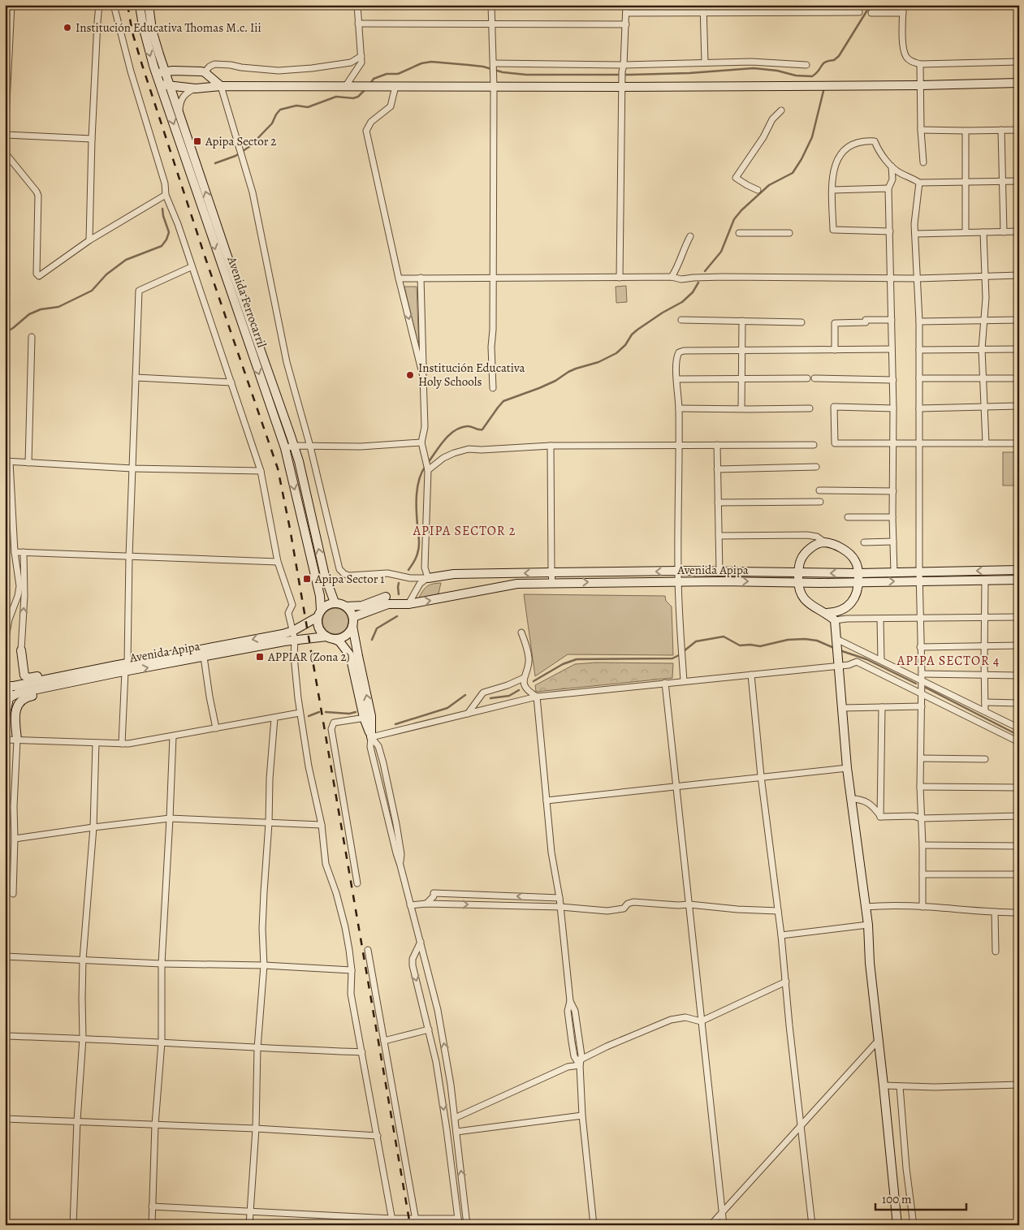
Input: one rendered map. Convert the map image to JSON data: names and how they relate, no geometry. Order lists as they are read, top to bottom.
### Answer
{
  "streets": {
    "street": ["Avenida Ferrocarril", "Avenida Apipa"]
  },
  "crossings": [
    ["Avenida Ferrocarril", "Avenida Apipa"]
  ],
  "districts": ["APIPA SECTOR 2", "APIPA SECTOR 4"],
  "places": {
    "other": ["Institución Educativa Thomas M.c. Iii", "Institución Educativa Holy Schools"],
    "transit": ["Apipa Sector 2", "Apipa Sector 1", "APPIAR (Zona 2)"]
  },
  "scale_bar": "100 m"
}
